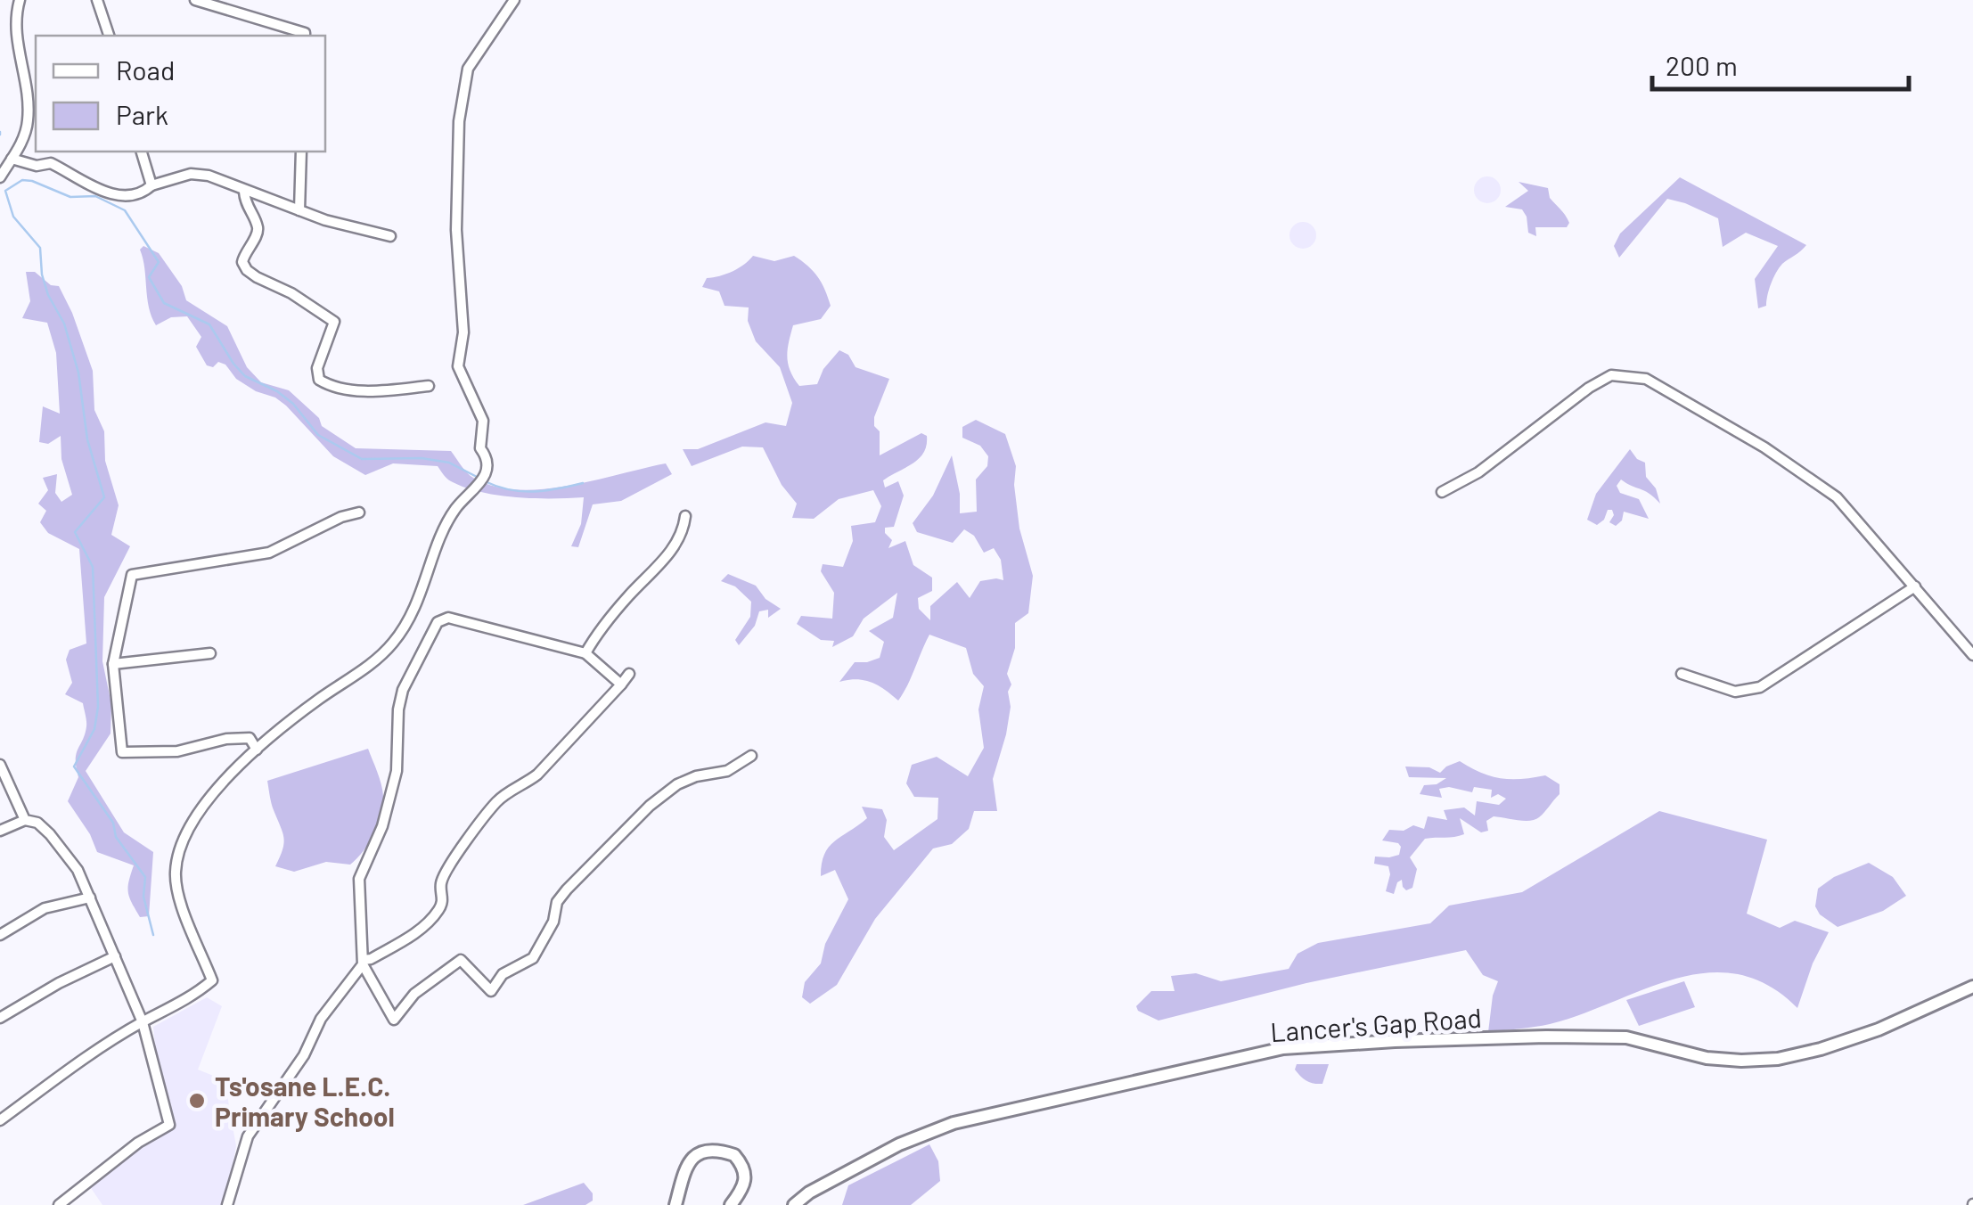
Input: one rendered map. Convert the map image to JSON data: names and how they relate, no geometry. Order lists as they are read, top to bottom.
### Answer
{
  "streets": {
    "main road": ["Lancer's Gap Road"]
  },
  "places": ["Ts'osane L.E.C. Primary School"],
  "legend": ["Road", "Park"],
  "scale_bar": "200 m"
}
